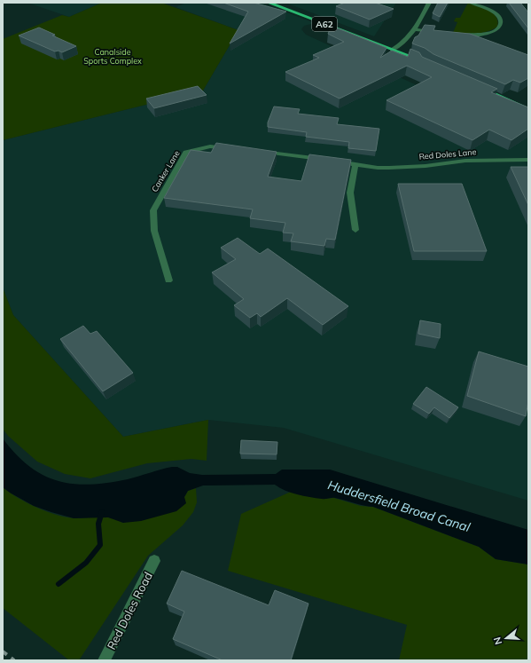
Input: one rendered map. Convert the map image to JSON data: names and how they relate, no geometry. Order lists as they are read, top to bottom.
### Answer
{
  "streets": {
    "main road": ["A62"],
    "street": ["Red Doles Lane", "Canker Lane", "Red Doles Road"]
  },
  "water": ["Huddersfield Broad Canal"],
  "parks": ["Canalside Sports Complex"],
  "north": "left"
}
